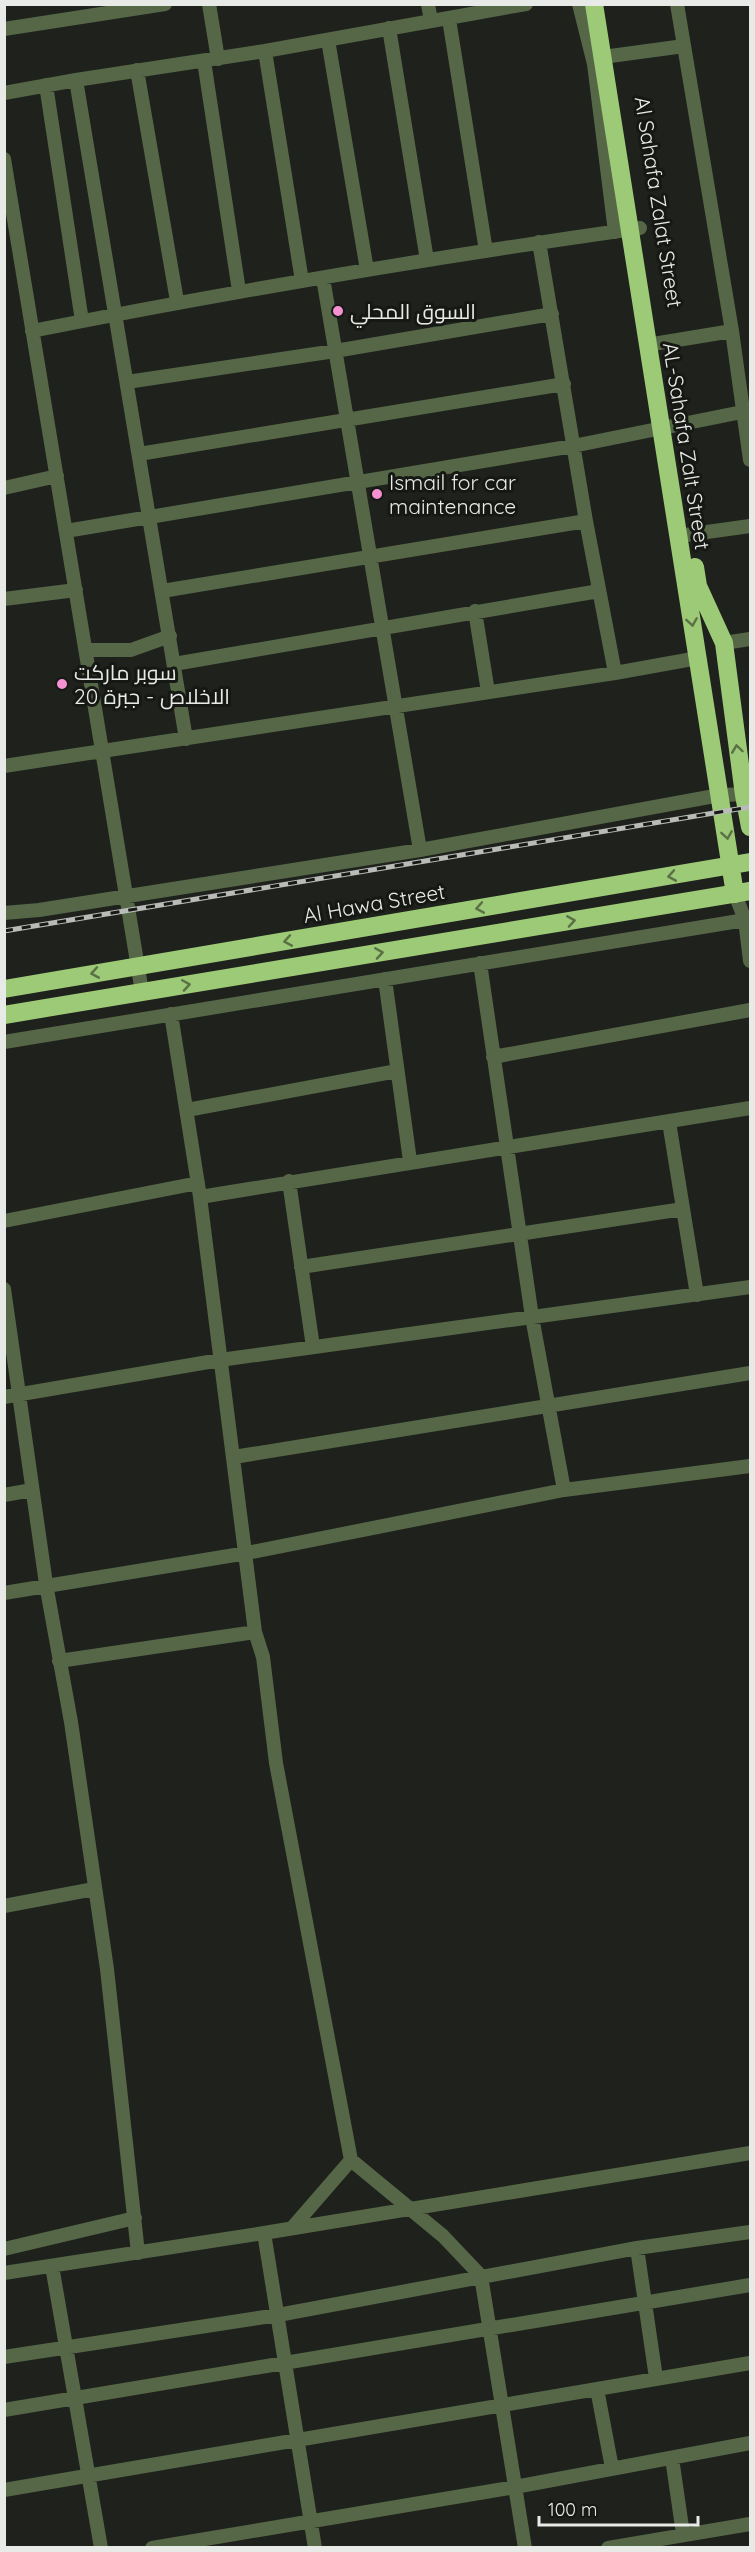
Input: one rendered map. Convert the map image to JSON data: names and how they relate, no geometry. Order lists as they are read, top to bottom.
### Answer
{
  "streets": {
    "highway": ["Al Sahafa Zalat Street", "AL-Sahafa Zalt Street", "Al Hawa Street"]
  },
  "crossings": [
    ["Al Sahafa Zalat Street", "AL-Sahafa Zalt Street"],
    ["AL-Sahafa Zalt Street", "Al Hawa Street"]
  ],
  "one_way": ["AL-Sahafa Zalt Street"],
  "places": ["السوق المحلي", "Ismail for car maintenance", "سوبر ماركت الاخلاص - جبرة 20"],
  "scale_bar": "100 m"
}
